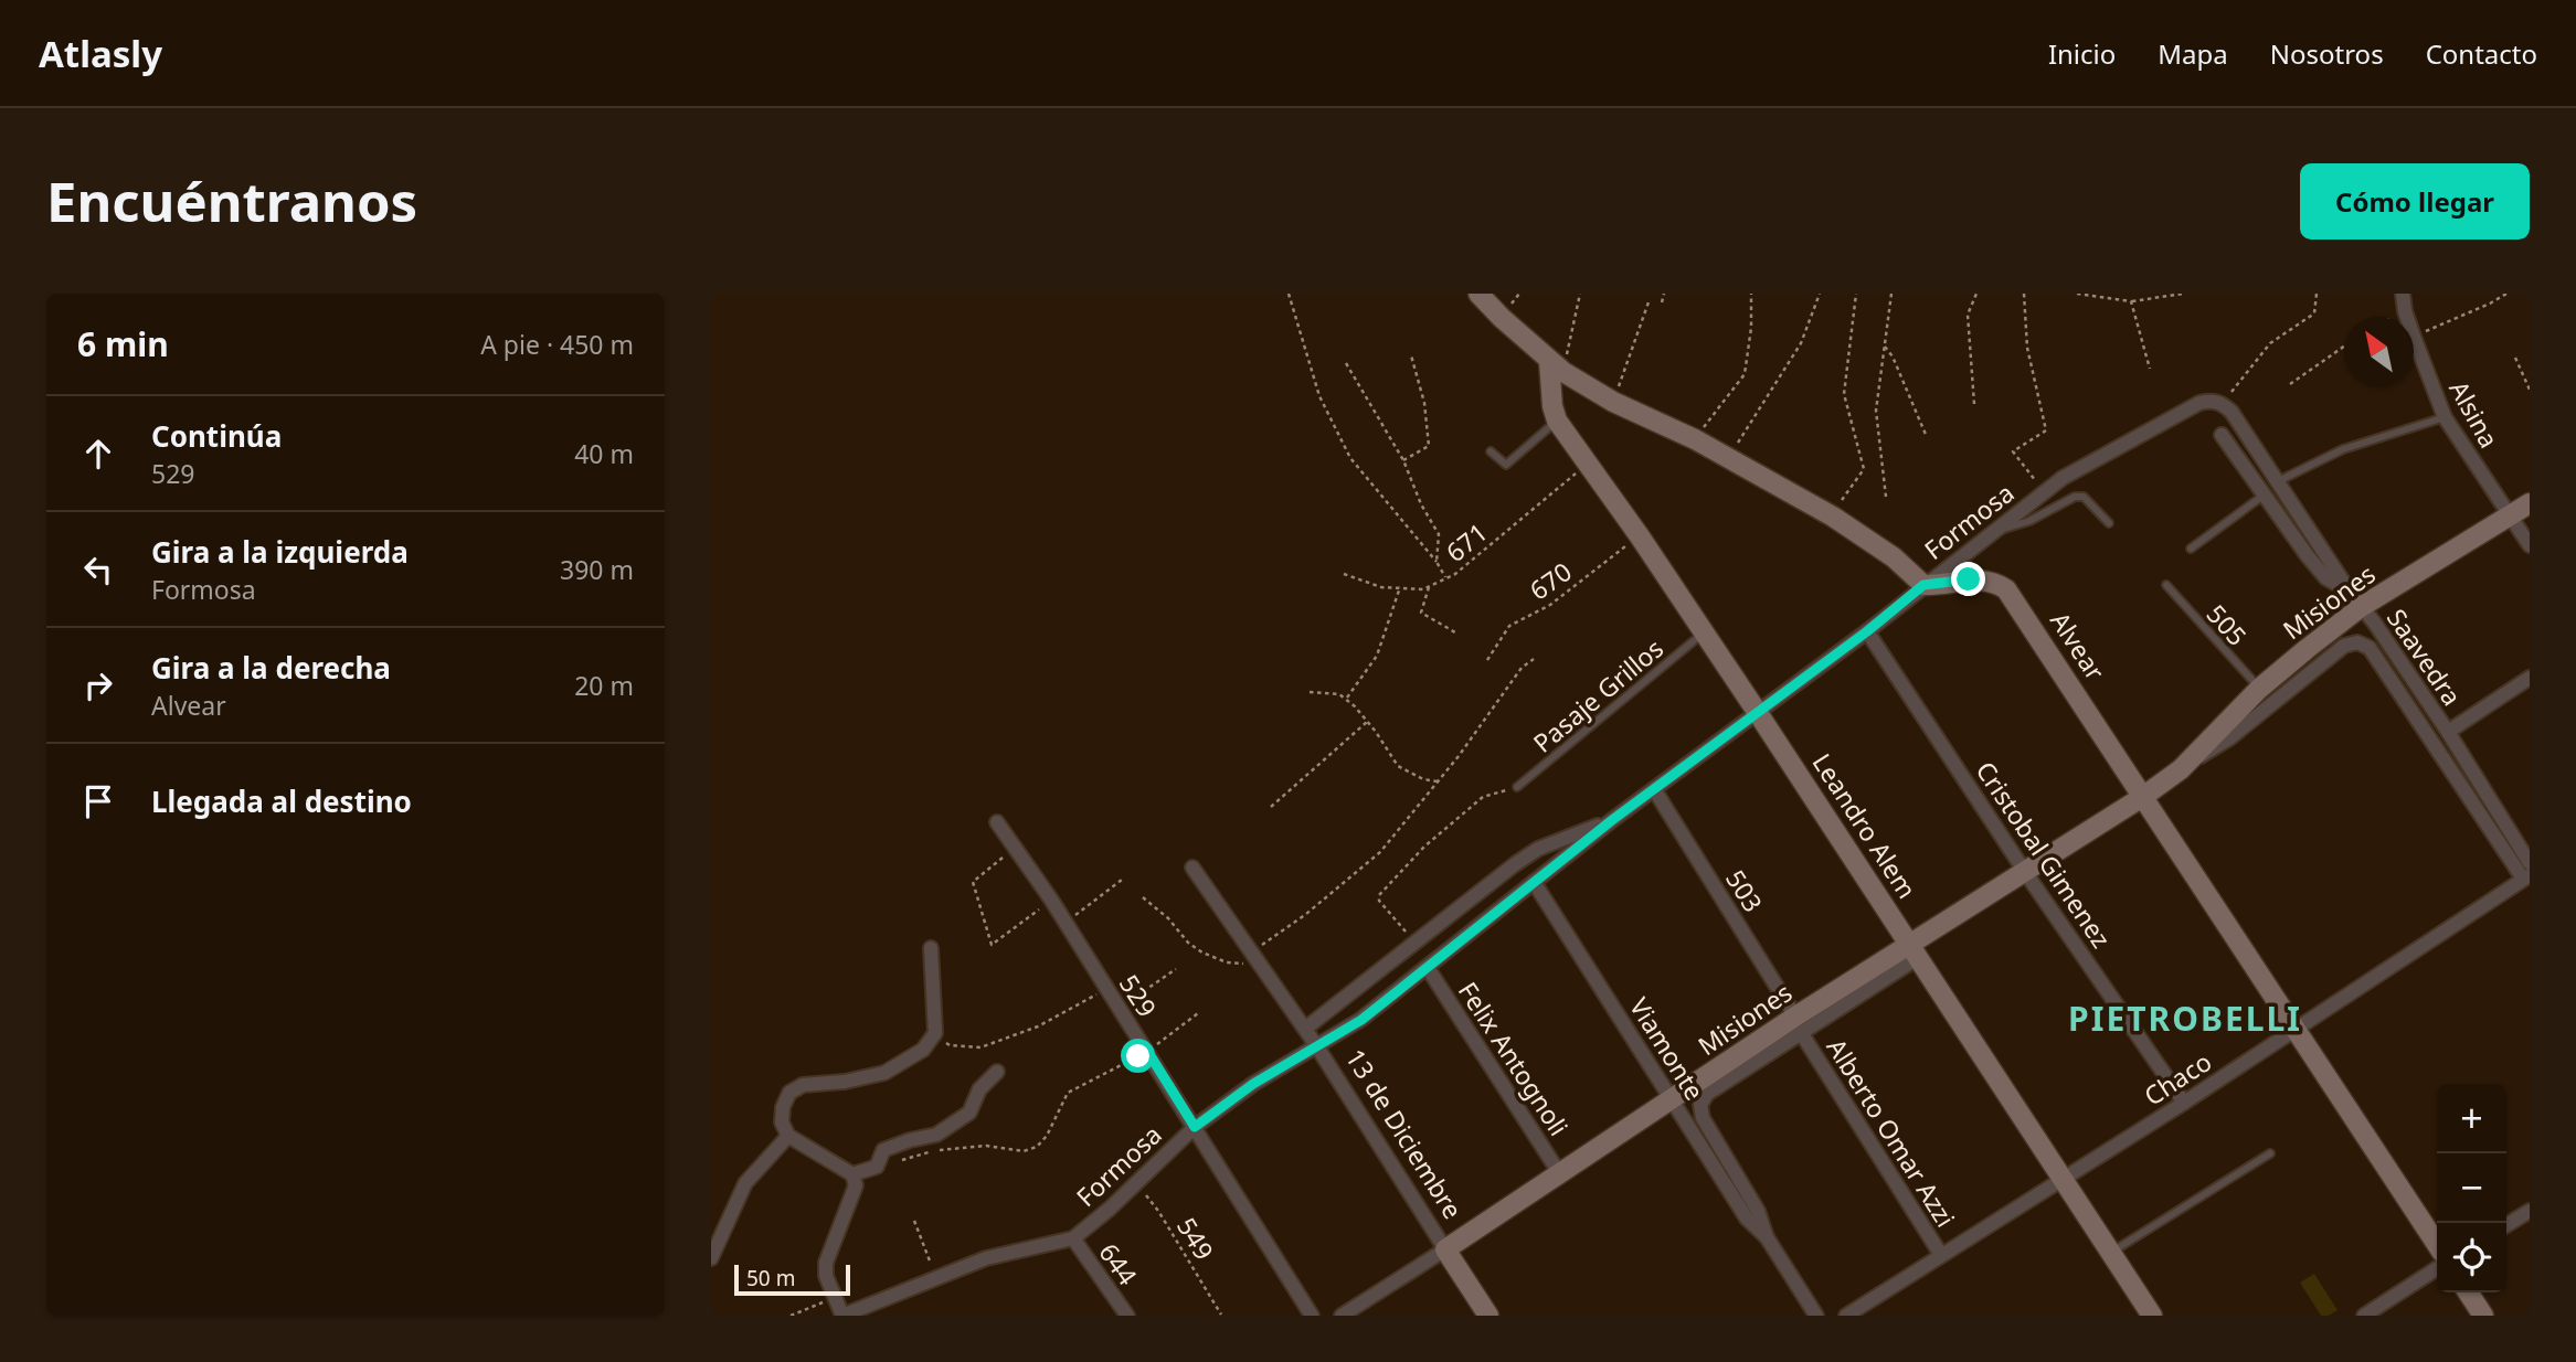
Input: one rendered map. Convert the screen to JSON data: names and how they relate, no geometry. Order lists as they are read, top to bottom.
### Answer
{
  "streets": {
    "street": [
      "Alsina",
      "Formosa",
      "Misiones",
      "Alvear",
      "Saavedra",
      "Leandro Alem",
      "Cristobal Gimenez",
      "503",
      "529",
      "Viamonte",
      "Felix Antognoli",
      "Chaco",
      "Alberto Omar Azzi",
      "13 de Diciembre",
      "644"
    ],
    "lane": ["505", "Pasaje Grillos"],
    "path": ["671", "670", "549"]
  },
  "crossings": [
    ["Alsina", "Misiones"],
    ["Formosa", "Alvear"],
    ["Formosa", "Saavedra"],
    ["Formosa", "Leandro Alem"],
    ["Formosa", "Cristobal Gimenez"],
    ["Formosa", "503"],
    ["Formosa", "529"],
    ["Formosa", "Viamonte"],
    ["Formosa", "Felix Antognoli"],
    ["Formosa", "13 de Diciembre"],
    ["Formosa", "549"],
    ["Formosa", "644"],
    ["671", "Leandro Alem"],
    ["670", "Leandro Alem"],
    ["Misiones", "505"],
    ["Misiones", "Alvear"],
    ["Misiones", "Saavedra"],
    ["Misiones", "Leandro Alem"],
    ["Misiones", "Cristobal Gimenez"],
    ["Misiones", "503"],
    ["Misiones", "Viamonte"],
    ["Misiones", "Felix Antognoli"],
    ["Misiones", "Alberto Omar Azzi"],
    ["Misiones", "13 de Diciembre"],
    ["Alvear", "Chaco"],
    ["Saavedra", "Chaco"],
    ["Pasaje Grillos", "Leandro Alem"],
    ["Leandro Alem", "Chaco"],
    ["Cristobal Gimenez", "Chaco"],
    ["503", "Alberto Omar Azzi"],
    ["Chaco", "Alberto Omar Azzi"]
  ],
  "districts": ["PIETROBELLI"],
  "scale_bar": "50 m",
  "north": "top left",
  "page": {
    "header": "Atlasly",
    "nav": [
      "Inicio",
      "Mapa",
      "Nosotros",
      "Contacto"
    ],
    "buttons": "Cómo llegar",
    "title": "Encuéntranos",
    "heading": ["6 min", "A pie · 450 m"],
    "list": [
      ["Continúa", "529", "40 m"],
      ["Gira a la izquierda", "Formosa", "390 m"],
      ["Gira a la derecha", "Alvear", "20 m"],
      "Llegada al destino"
    ],
    "map_buttons": ["+", "−"],
    "scale": "50 m"
  }
}
